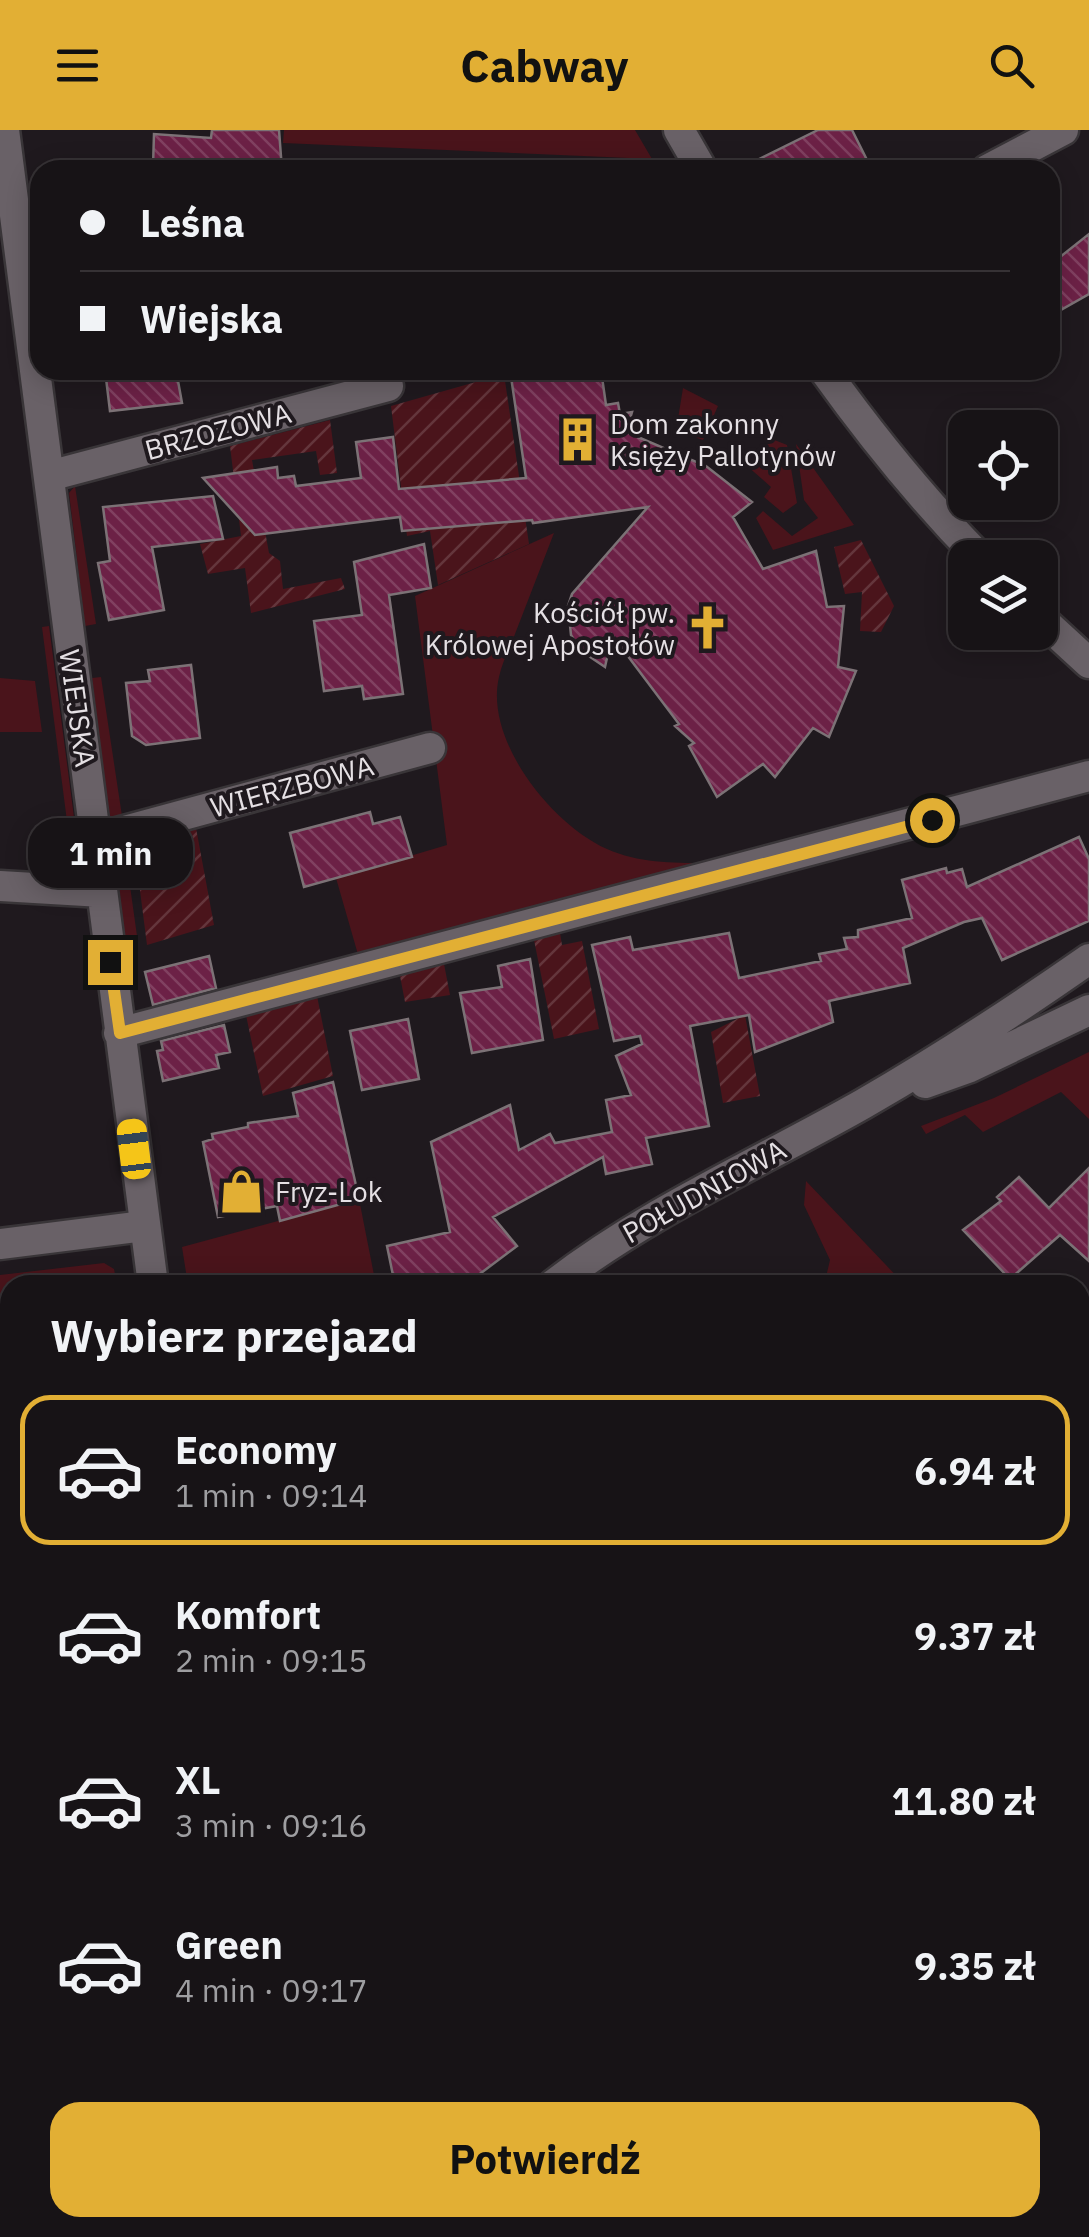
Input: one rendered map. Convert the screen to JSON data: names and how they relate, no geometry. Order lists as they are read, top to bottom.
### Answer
{
  "streets": {
    "street": [
      "BRZOZOWA",
      "WIEJSKA",
      "WIERZBOWA",
      "POŁUDNIOWA"
    ]
  },
  "crossings": [
    ["BRZOZOWA", "WIEJSKA"],
    ["WIEJSKA", "WIERZBOWA"]
  ],
  "places": {
    "building": ["Dom zakonny Księży Pallotynów"],
    "church": ["Kościół pw. Królowej Apostołów"],
    "shop": ["Fryz-Lok"]
  },
  "page": {
    "header": "Cabway",
    "banner": ["Leśna", "Wiejska"],
    "bubble": "1 min",
    "heading": "Wybierz przejazd",
    "list": [
      {
        "name": "Economy",
        "note": "1 min · 09:14",
        "value": "6.94 zł"
      },
      {
        "name": "Komfort",
        "note": "2 min · 09:15",
        "value": "9.37 zł"
      },
      {
        "name": "XL",
        "note": "3 min · 09:16",
        "value": "11.80 zł"
      },
      {
        "name": "Green",
        "note": "4 min · 09:17",
        "value": "9.35 zł"
      }
    ],
    "buttons": "Potwierdź"
  }
}
